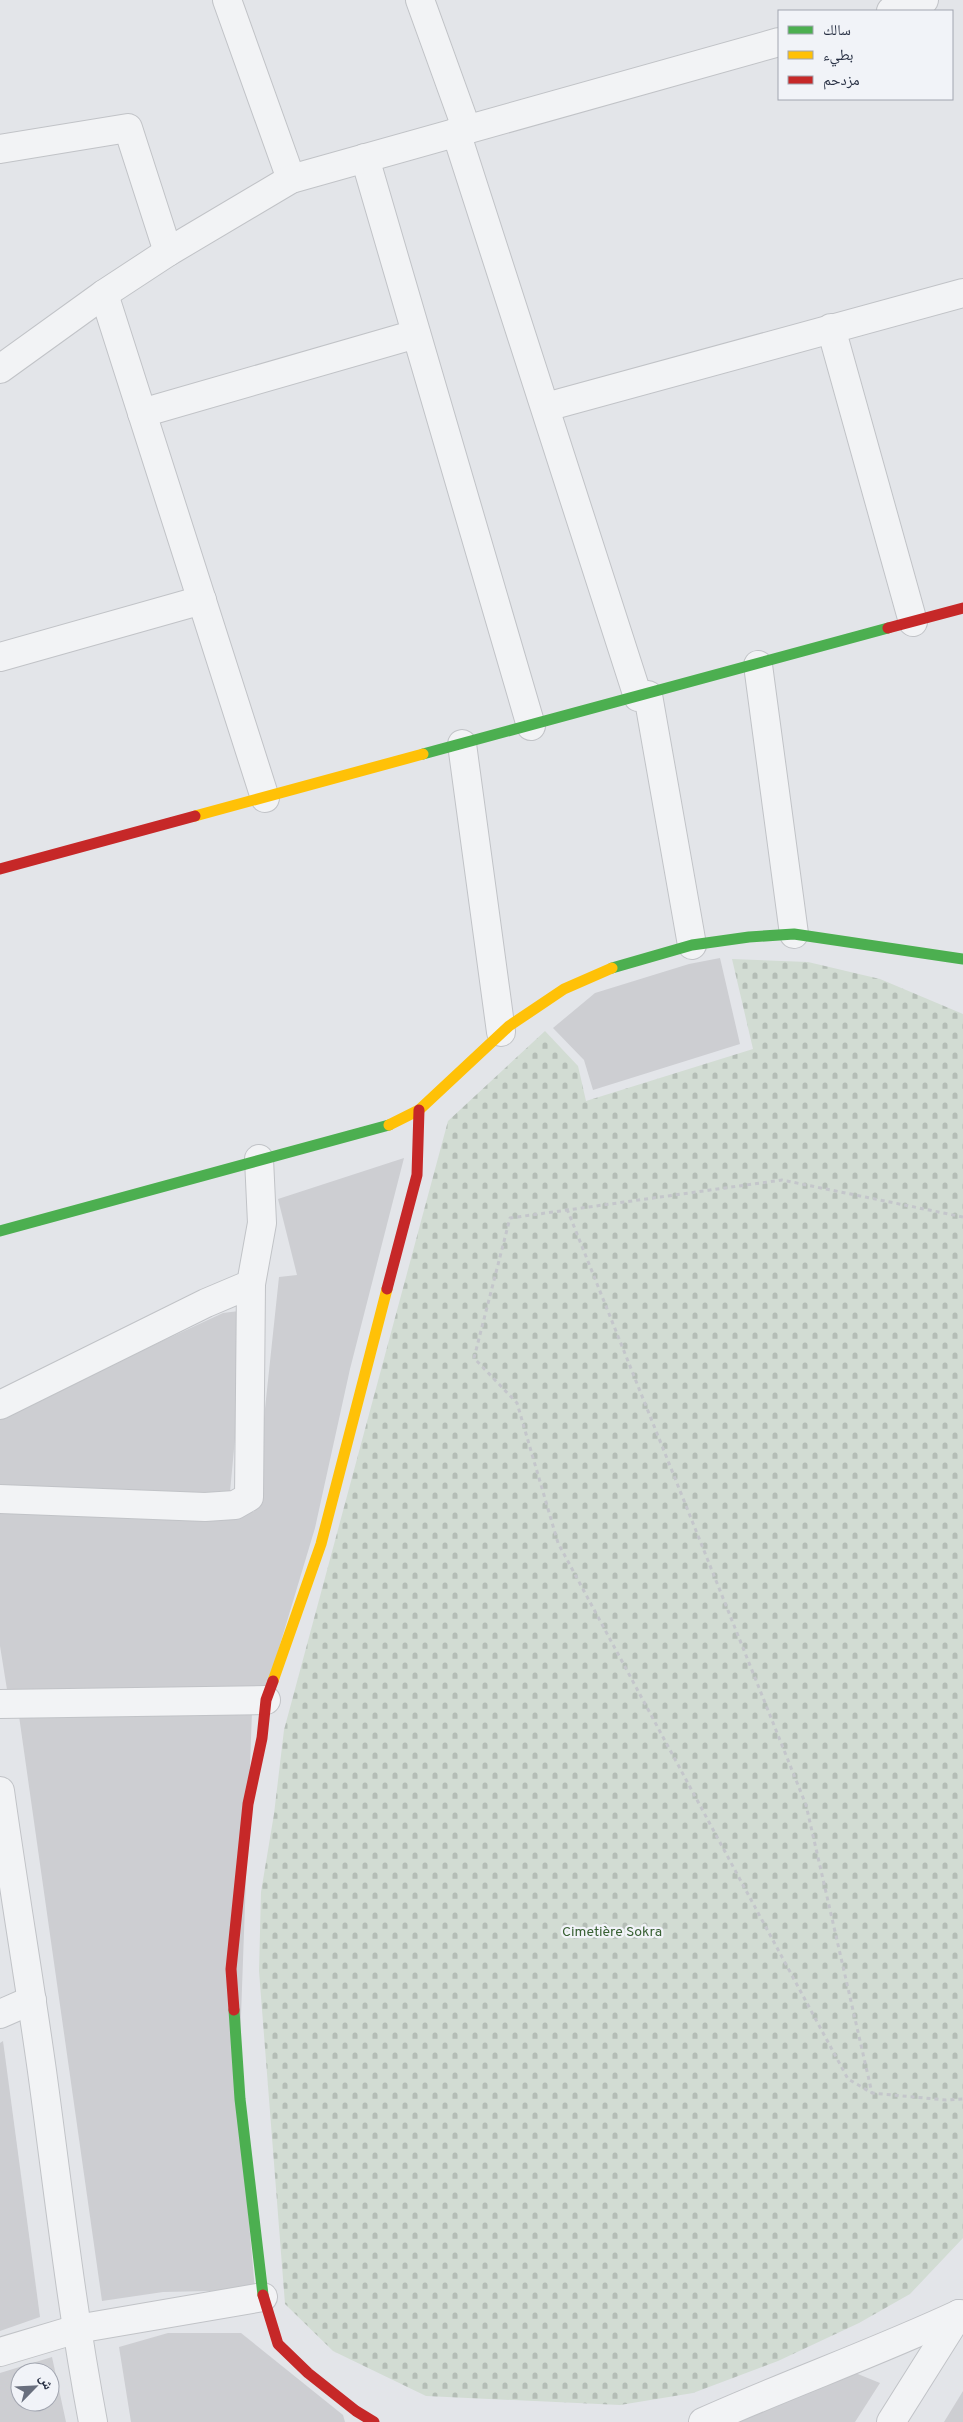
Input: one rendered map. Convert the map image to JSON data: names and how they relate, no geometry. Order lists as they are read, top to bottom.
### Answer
{
  "parks": ["Cimetière Sokra"],
  "legend": ["سالك", "بطيء", "مزدحم"],
  "north": "top right"
}
